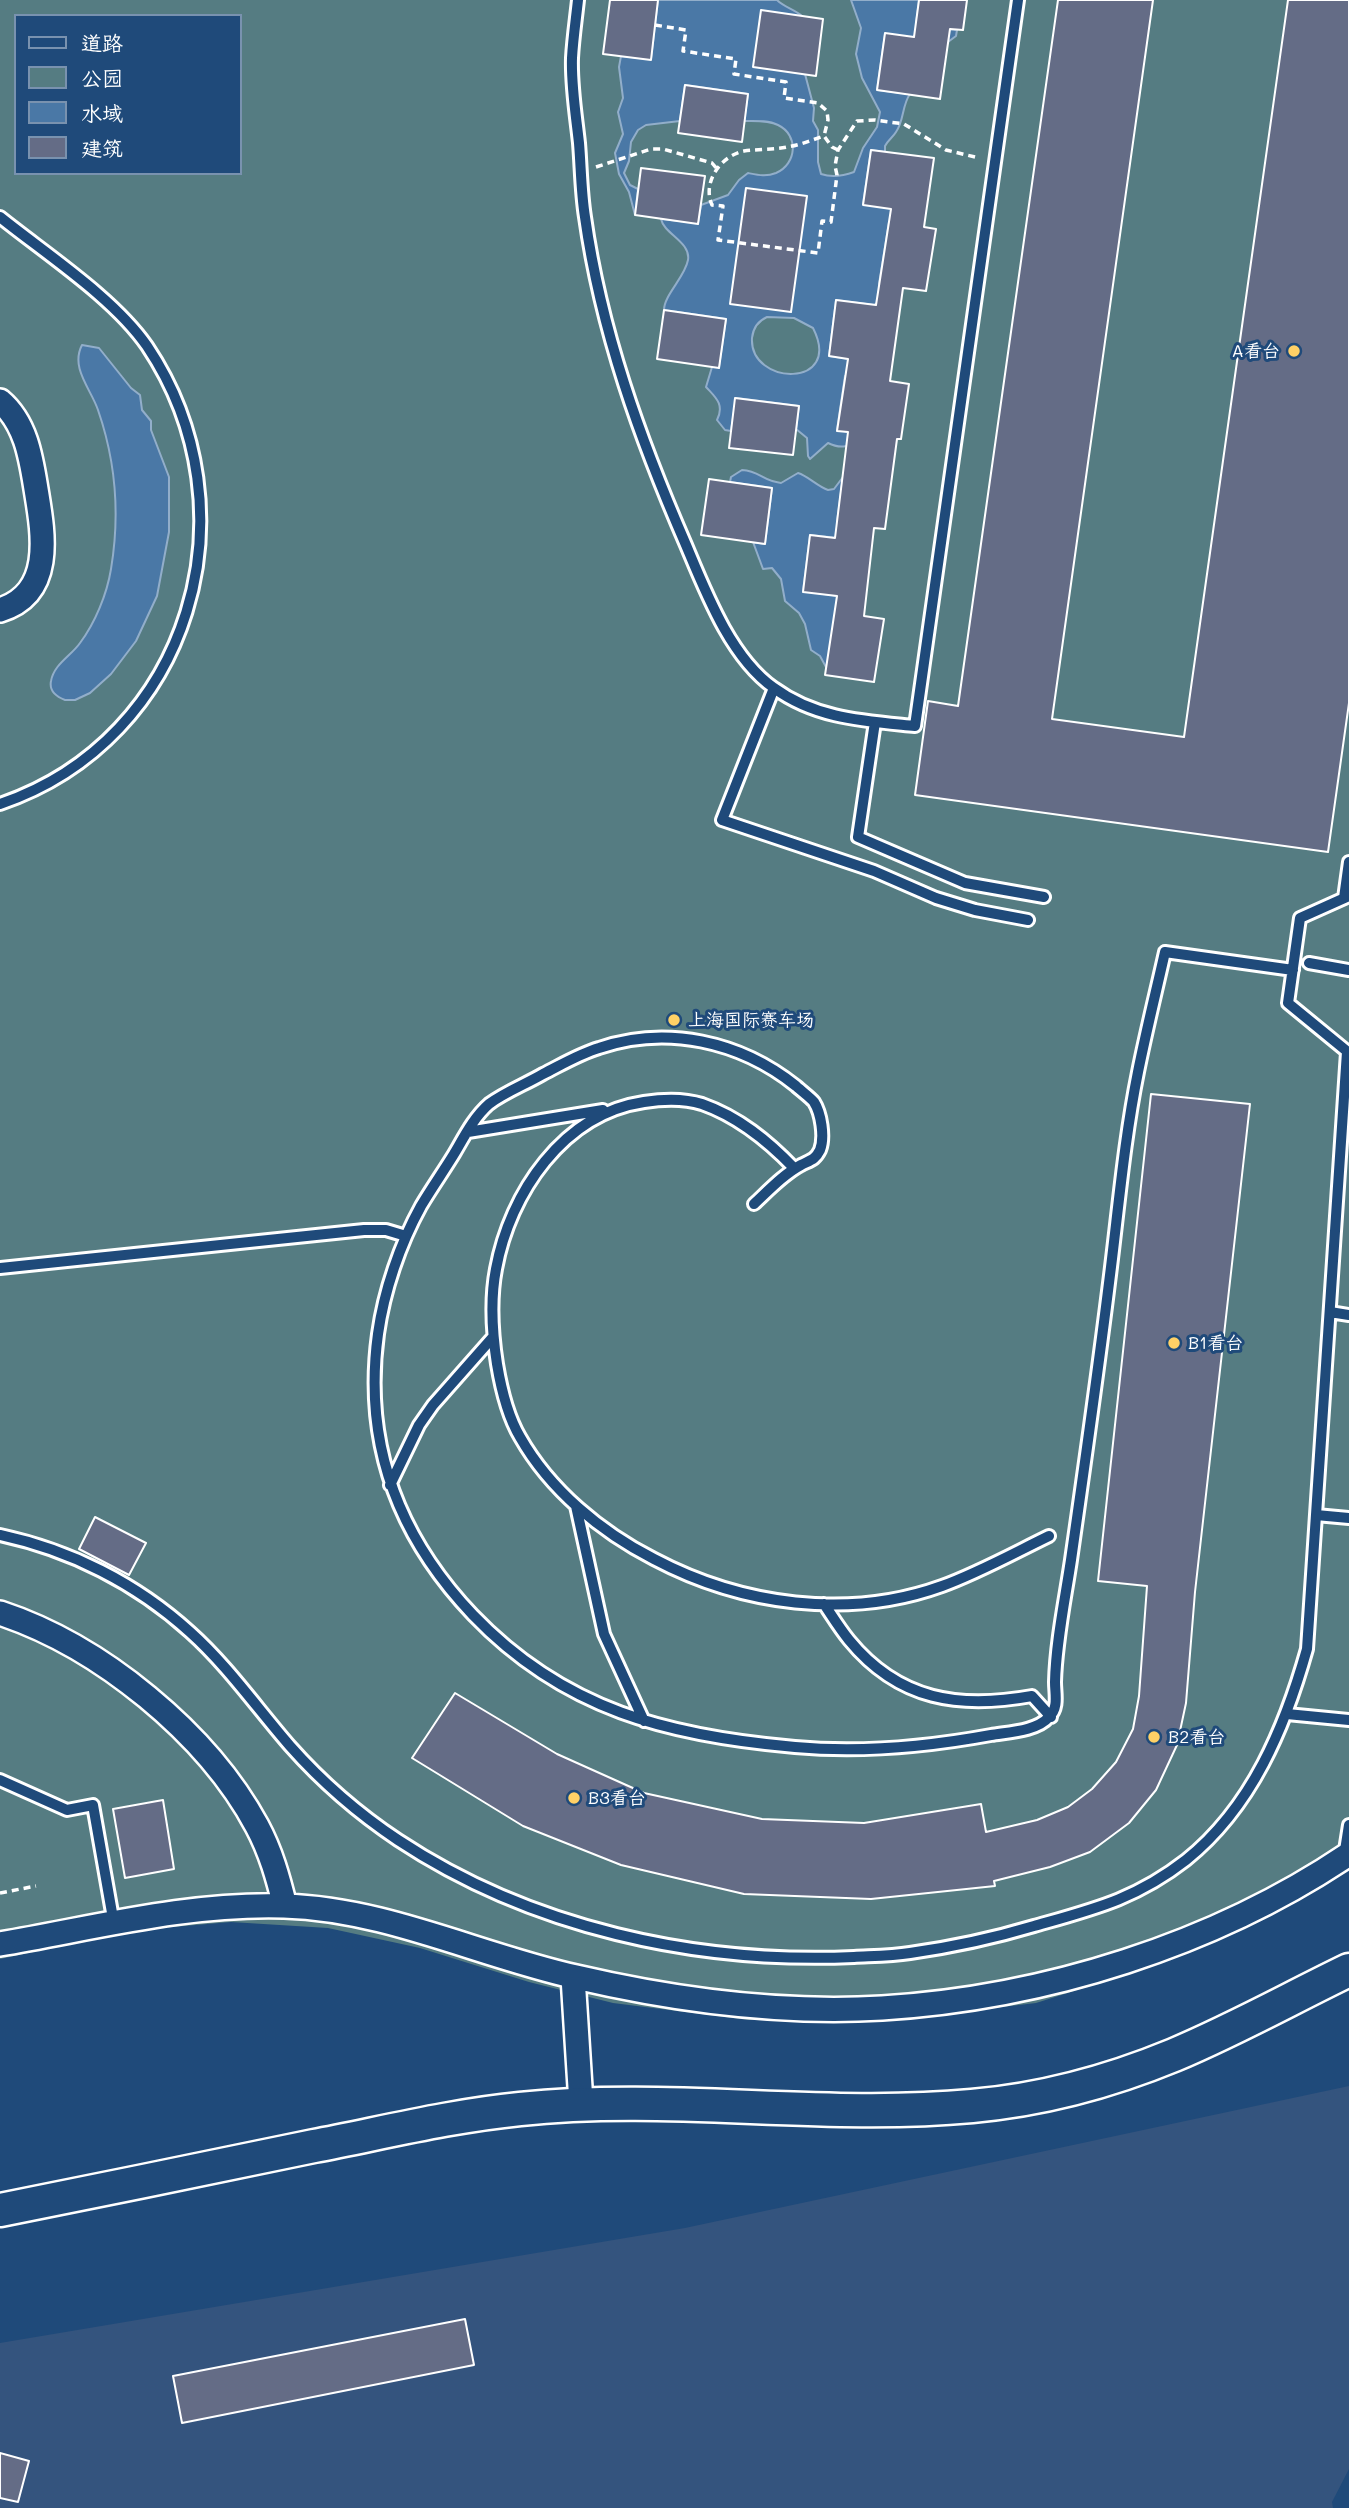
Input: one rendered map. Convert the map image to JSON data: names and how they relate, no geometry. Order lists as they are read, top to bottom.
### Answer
{
  "places": [
    "A看台",
    "上海国际赛车场",
    "B1看台",
    "B2看台",
    "B3看台"
  ],
  "legend": [
    "道路",
    "公园",
    "水域",
    "建筑"
  ]
}
